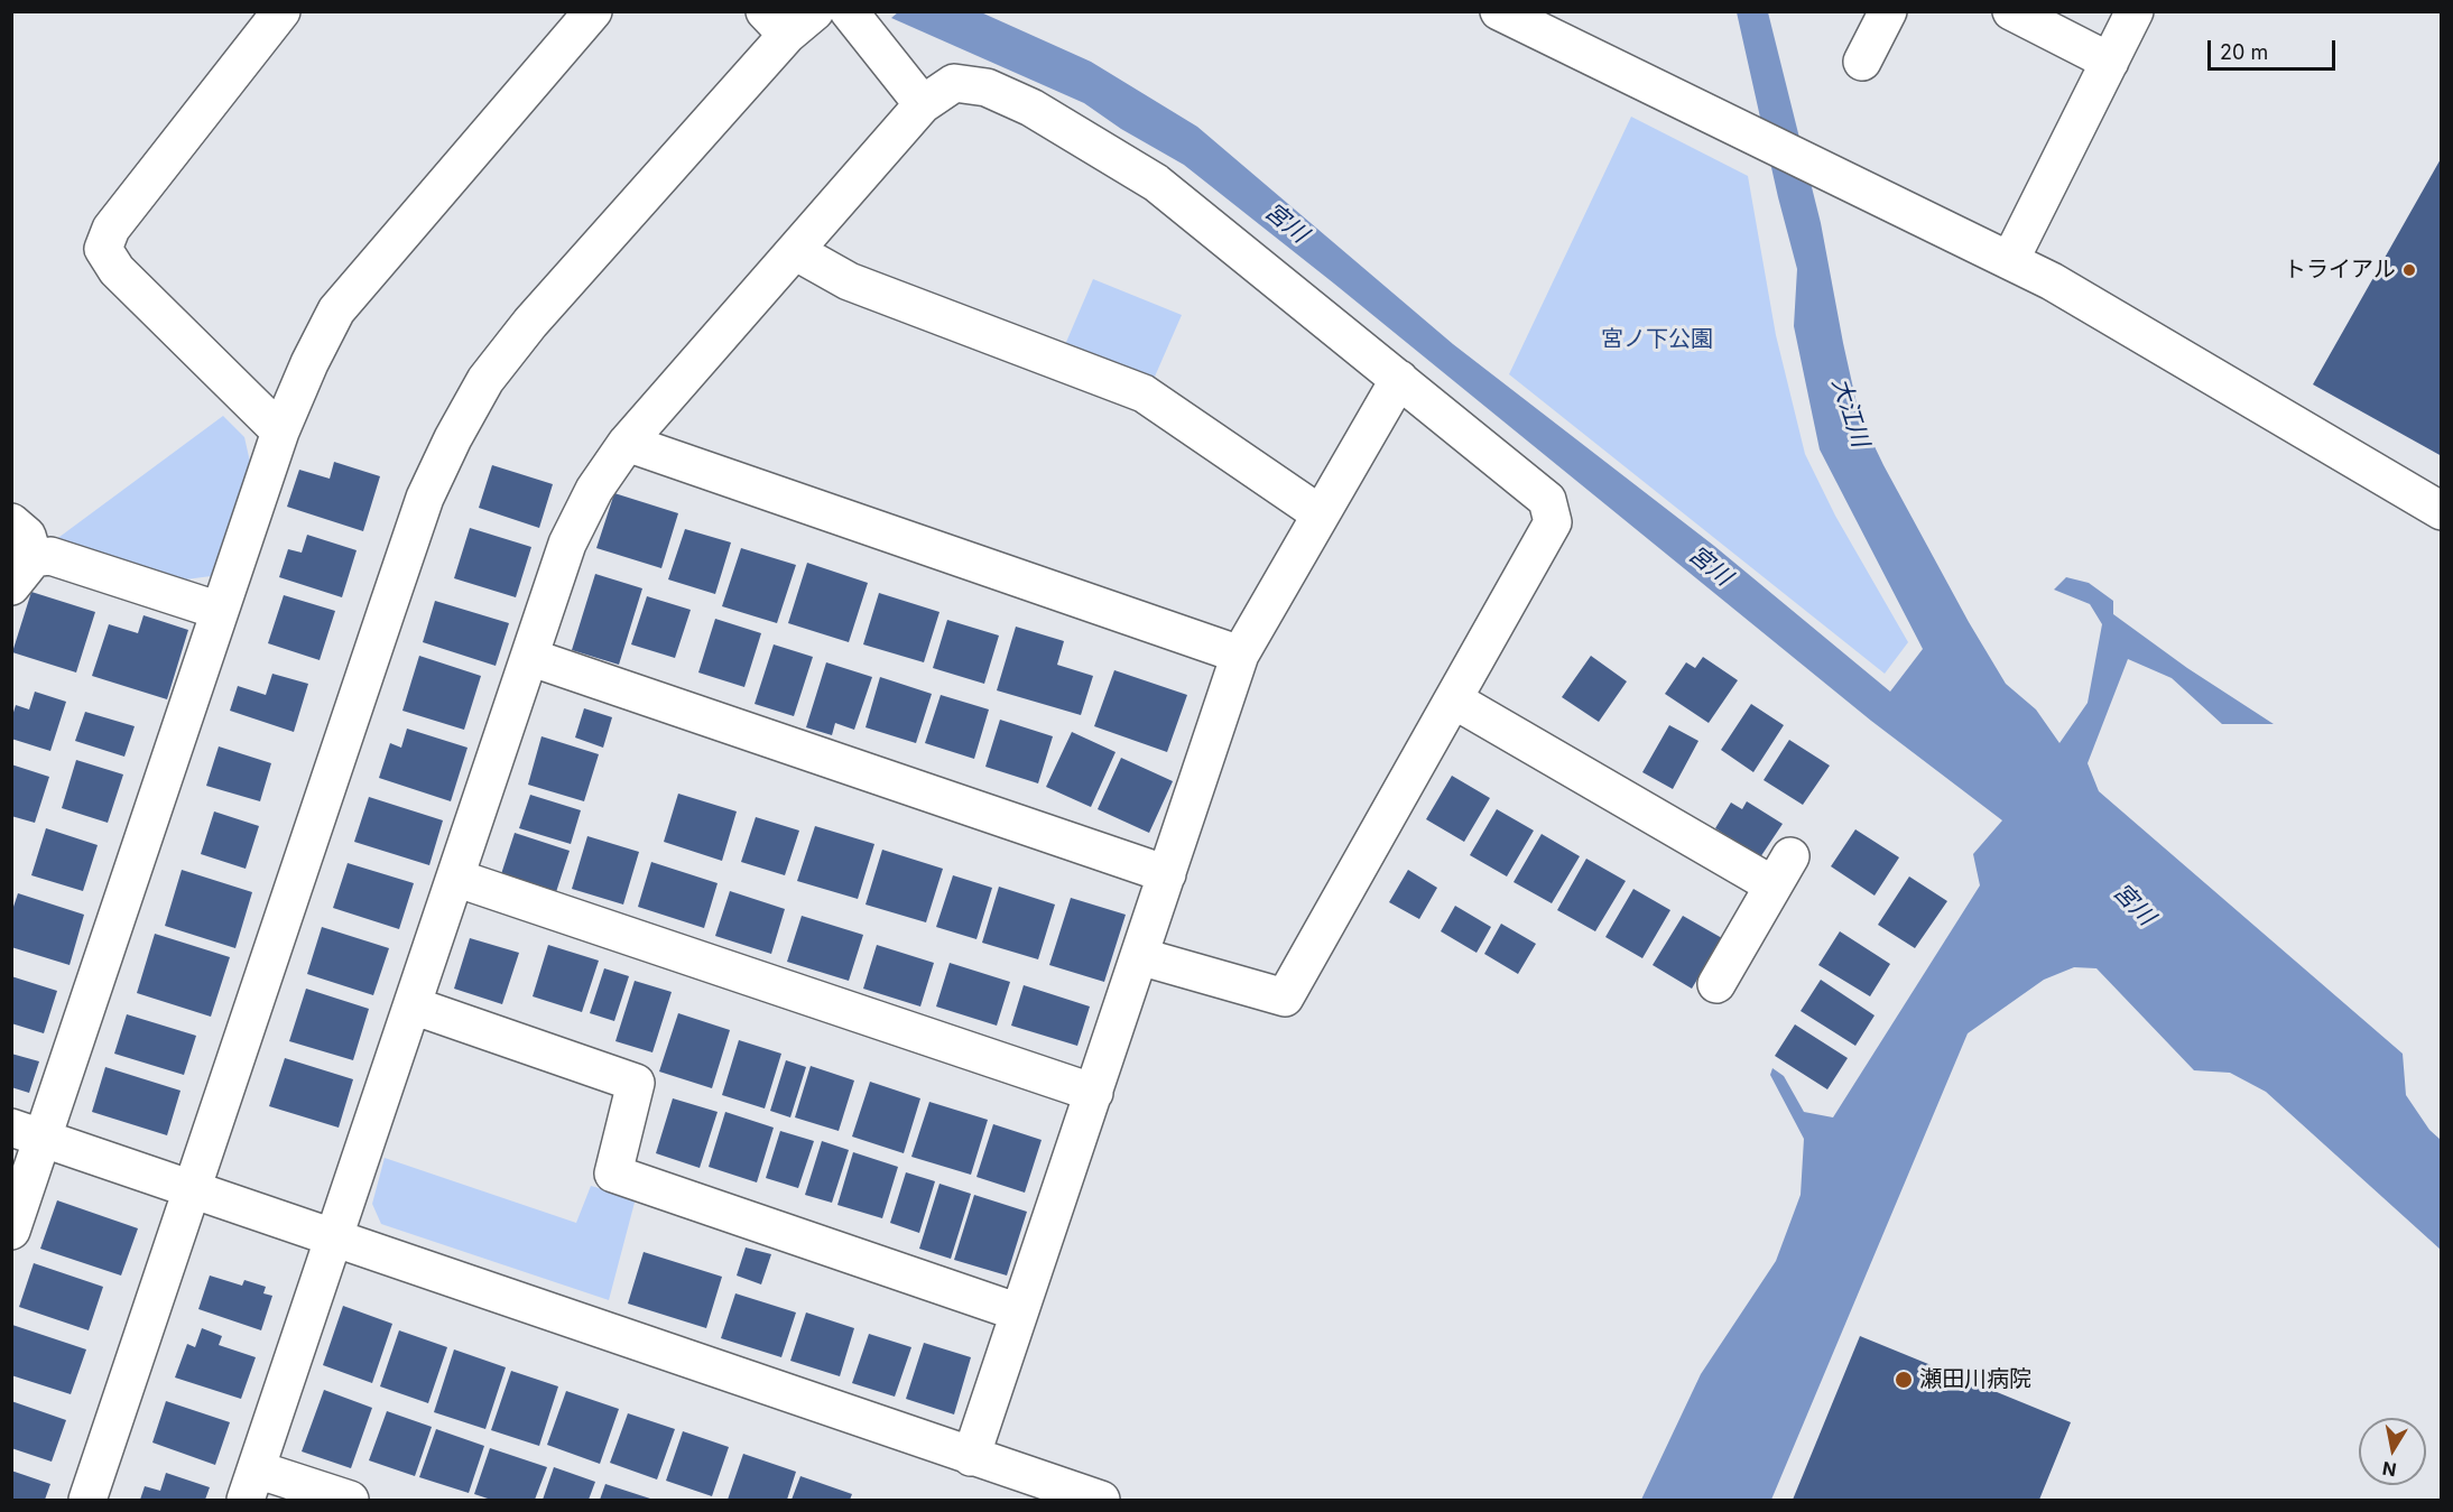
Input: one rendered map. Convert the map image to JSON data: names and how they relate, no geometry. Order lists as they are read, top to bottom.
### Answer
{
  "water": ["宮川", "大江川"],
  "parks": ["宮ノ下公園"],
  "places": ["トライアル", "瀬田川病院"],
  "scale_bar": "20 m",
  "north": "bottom"
}
